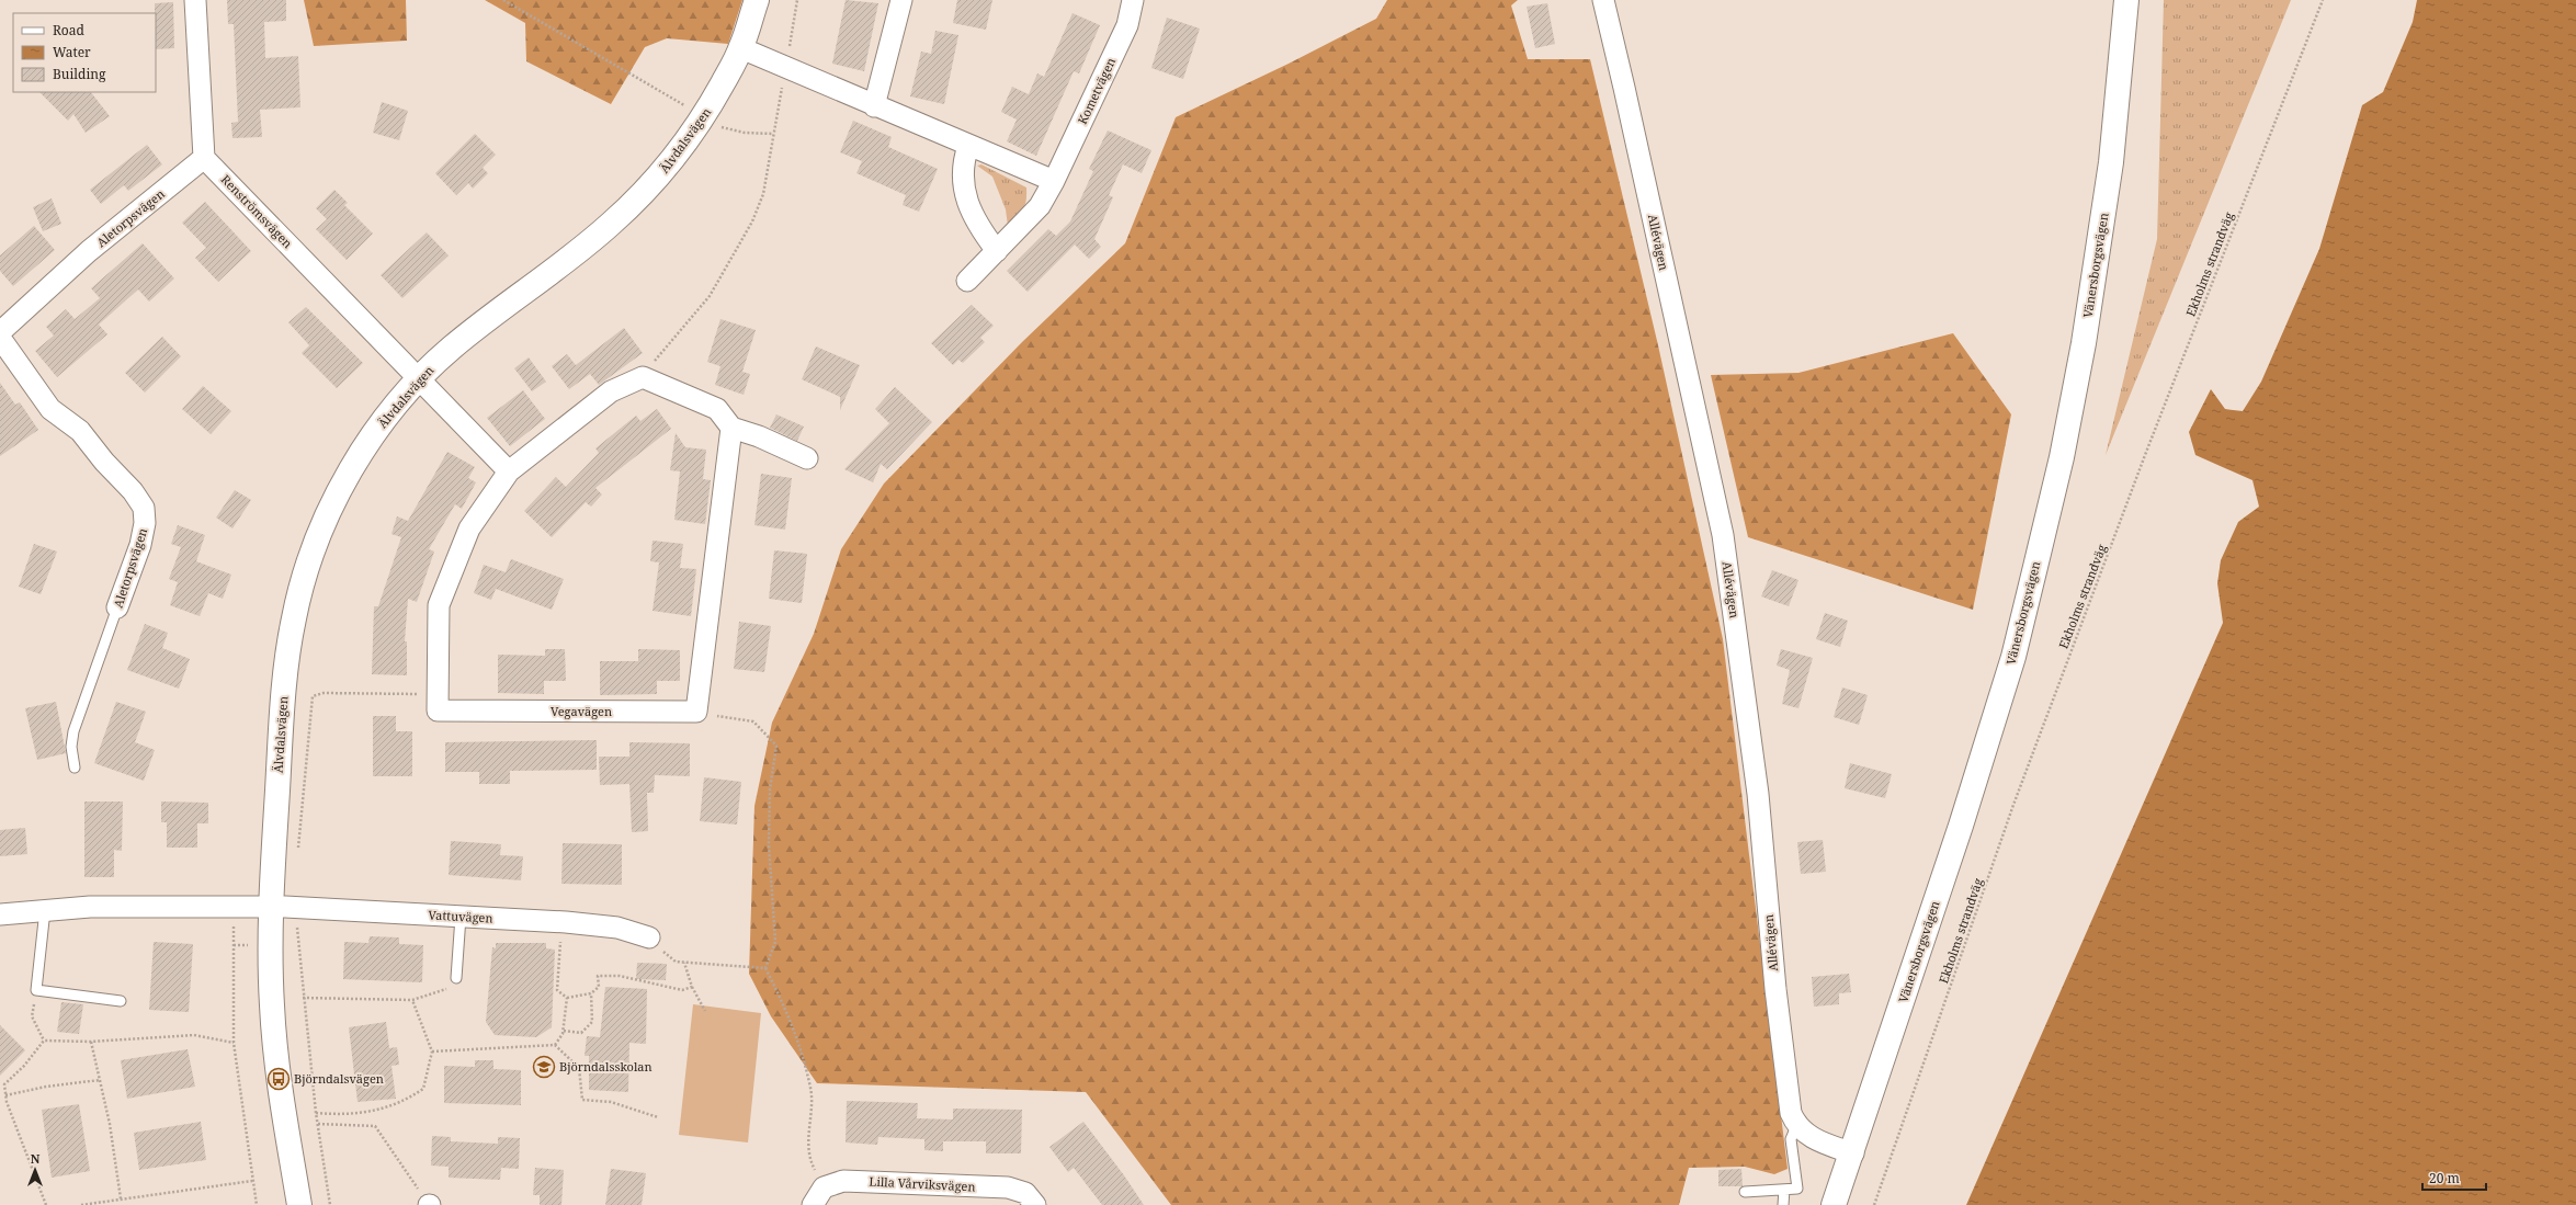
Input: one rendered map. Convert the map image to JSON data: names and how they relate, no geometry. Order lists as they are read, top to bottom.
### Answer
{
  "streets": {
    "street": [
      "Kometvägen",
      "Älvdalsvägen",
      "Renströmsvägen",
      "Aletorpsvägen",
      "Allévägen",
      "Vänersborgsvägen",
      "Vegavägen",
      "Vattuvägen",
      "Lilla Vårviksvägen"
    ],
    "path": ["Ekholms strandväg"]
  },
  "crossings": [
    ["Älvdalsvägen", "Renströmsvägen"],
    ["Älvdalsvägen", "Vattuvägen"],
    ["Renströmsvägen", "Aletorpsvägen"]
  ],
  "places": {
    "school or university": ["Björndalsskolan"],
    "bus stop": ["Björndalsvägen"]
  },
  "legend": ["Road", "Water", "Building"],
  "scale_bar": "20 m",
  "north": "top"
}
